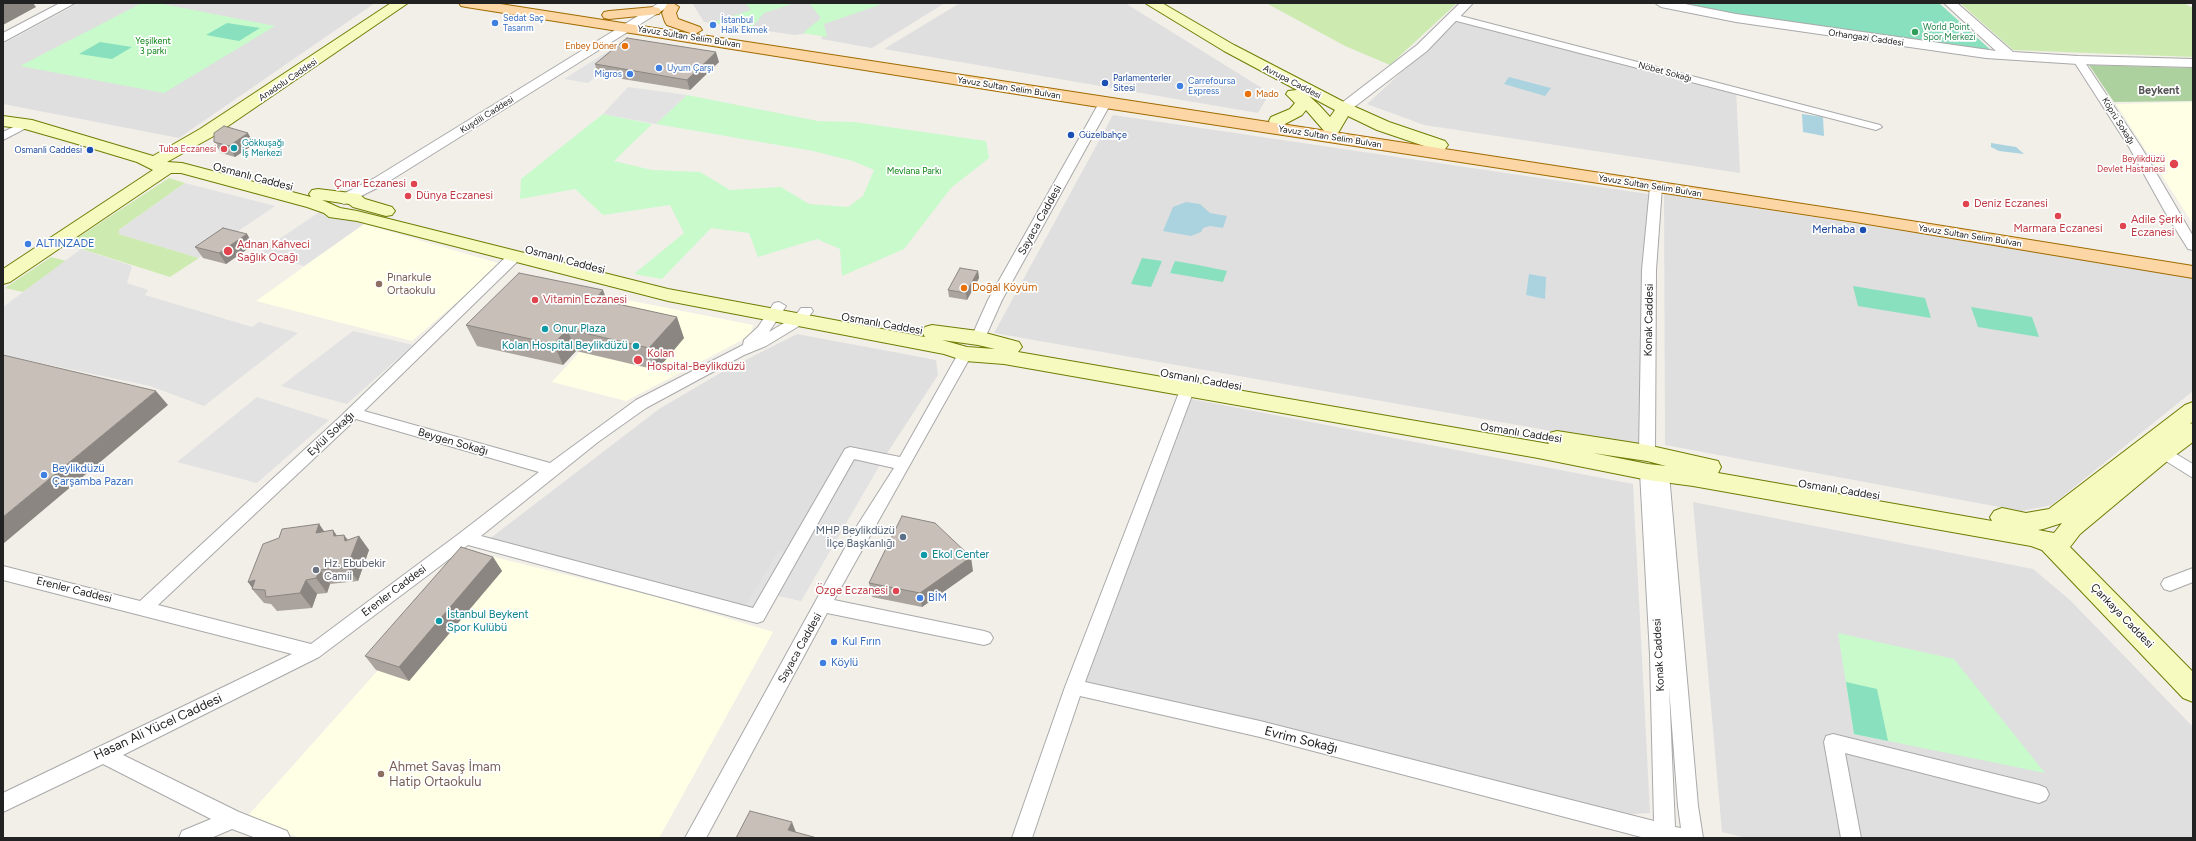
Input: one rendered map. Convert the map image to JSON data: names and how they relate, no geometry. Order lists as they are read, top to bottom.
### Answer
{
  "streets": {
    "main road": [
      "Yavuz Sultan Selim Bulvarı",
      "Anadolu Caddesi",
      "Avrupa Caddesi",
      "Osmanlı Caddesi",
      "Çankaya Caddesi"
    ],
    "street": [
      "Orhangazi Caddesi",
      "Nöbet Sokağı",
      "Kuşdili Caddesi",
      "Köprü Sokağı",
      "Sayaca Caddesi",
      "Konak Caddesi",
      "Eylül Sokağı",
      "Beygen Sokağı",
      "Erenler Caddesi",
      "Hasan Ali Yücel Caddesi",
      "Evrim Sokağı"
    ]
  },
  "crossings": [
    ["Yavuz Sultan Selim Bulvarı", "Avrupa Caddesi"],
    ["Yavuz Sultan Selim Bulvarı", "Kuşdili Caddesi"],
    ["Yavuz Sultan Selim Bulvarı", "Sayaca Caddesi"],
    ["Yavuz Sultan Selim Bulvarı", "Konak Caddesi"],
    ["Orhangazi Caddesi", "Köprü Sokağı"],
    ["Anadolu Caddesi", "Osmanlı Caddesi"],
    ["Kuşdili Caddesi", "Osmanlı Caddesi"],
    ["Osmanlı Caddesi", "Sayaca Caddesi"],
    ["Osmanlı Caddesi", "Konak Caddesi"],
    ["Osmanlı Caddesi", "Eylül Sokağı"],
    ["Osmanlı Caddesi", "Çankaya Caddesi"],
    ["Osmanlı Caddesi", "Evrim Sokağı"],
    ["Konak Caddesi", "Evrim Sokağı"],
    ["Eylül Sokağı", "Beygen Sokağı"],
    ["Eylül Sokağı", "Erenler Caddesi"],
    ["Beygen Sokağı", "Erenler Caddesi"],
    ["Erenler Caddesi", "Hasan Ali Yücel Caddesi"]
  ],
  "districts": ["Beykent"],
  "parks": ["Yeşilkent 3 parkı", "Mevlana Parkı"],
  "places": [
    "Sedat Saç Tasarım",
    "İstanbul Halk Ekmek",
    "World Point Spor Merkezi",
    "Enbey Döner",
    "Uyum Çarşı",
    "Migros",
    "Parlamenterler Sitesi",
    "Carrefoursa Express",
    "Mado",
    "Güzelbahçe",
    "Gökkuşağı İş Merkezi",
    "Tuba Eczanesi",
    "Osmanli Caddesi",
    "Beylikdüzü Devlet Hastanesi",
    "Çınar Eczanesi",
    "Dünya Eczanesi",
    "Deniz Eczanesi",
    "Marmara Eczanesi",
    "Adile Şerki Eczanesi",
    "Merhaba",
    "ALTINZADE",
    "Adnan Kahveci Sağlık Ocağı",
    "Pınarkule Ortaokulu",
    "Doğal Köyüm",
    "Vitamin Eczanesi",
    "Onur Plaza",
    "Kolan Hospital Beylikdüzü",
    "Kolan Hospital-Beylikdüzü",
    "Beylikdüzü Çarşamba Pazarı",
    "MHP Beylikdüzü İlçe Başkanlığı",
    "Ekol Center",
    "Hz. Ebubekir Camii",
    "Özge Eczanesi",
    "BİM",
    "İstanbul Beykent Spor Kulübü",
    "Kul Fırın",
    "Köylü",
    "Ahmet Savaş İmam Hatip Ortaokulu"
  ]
}
